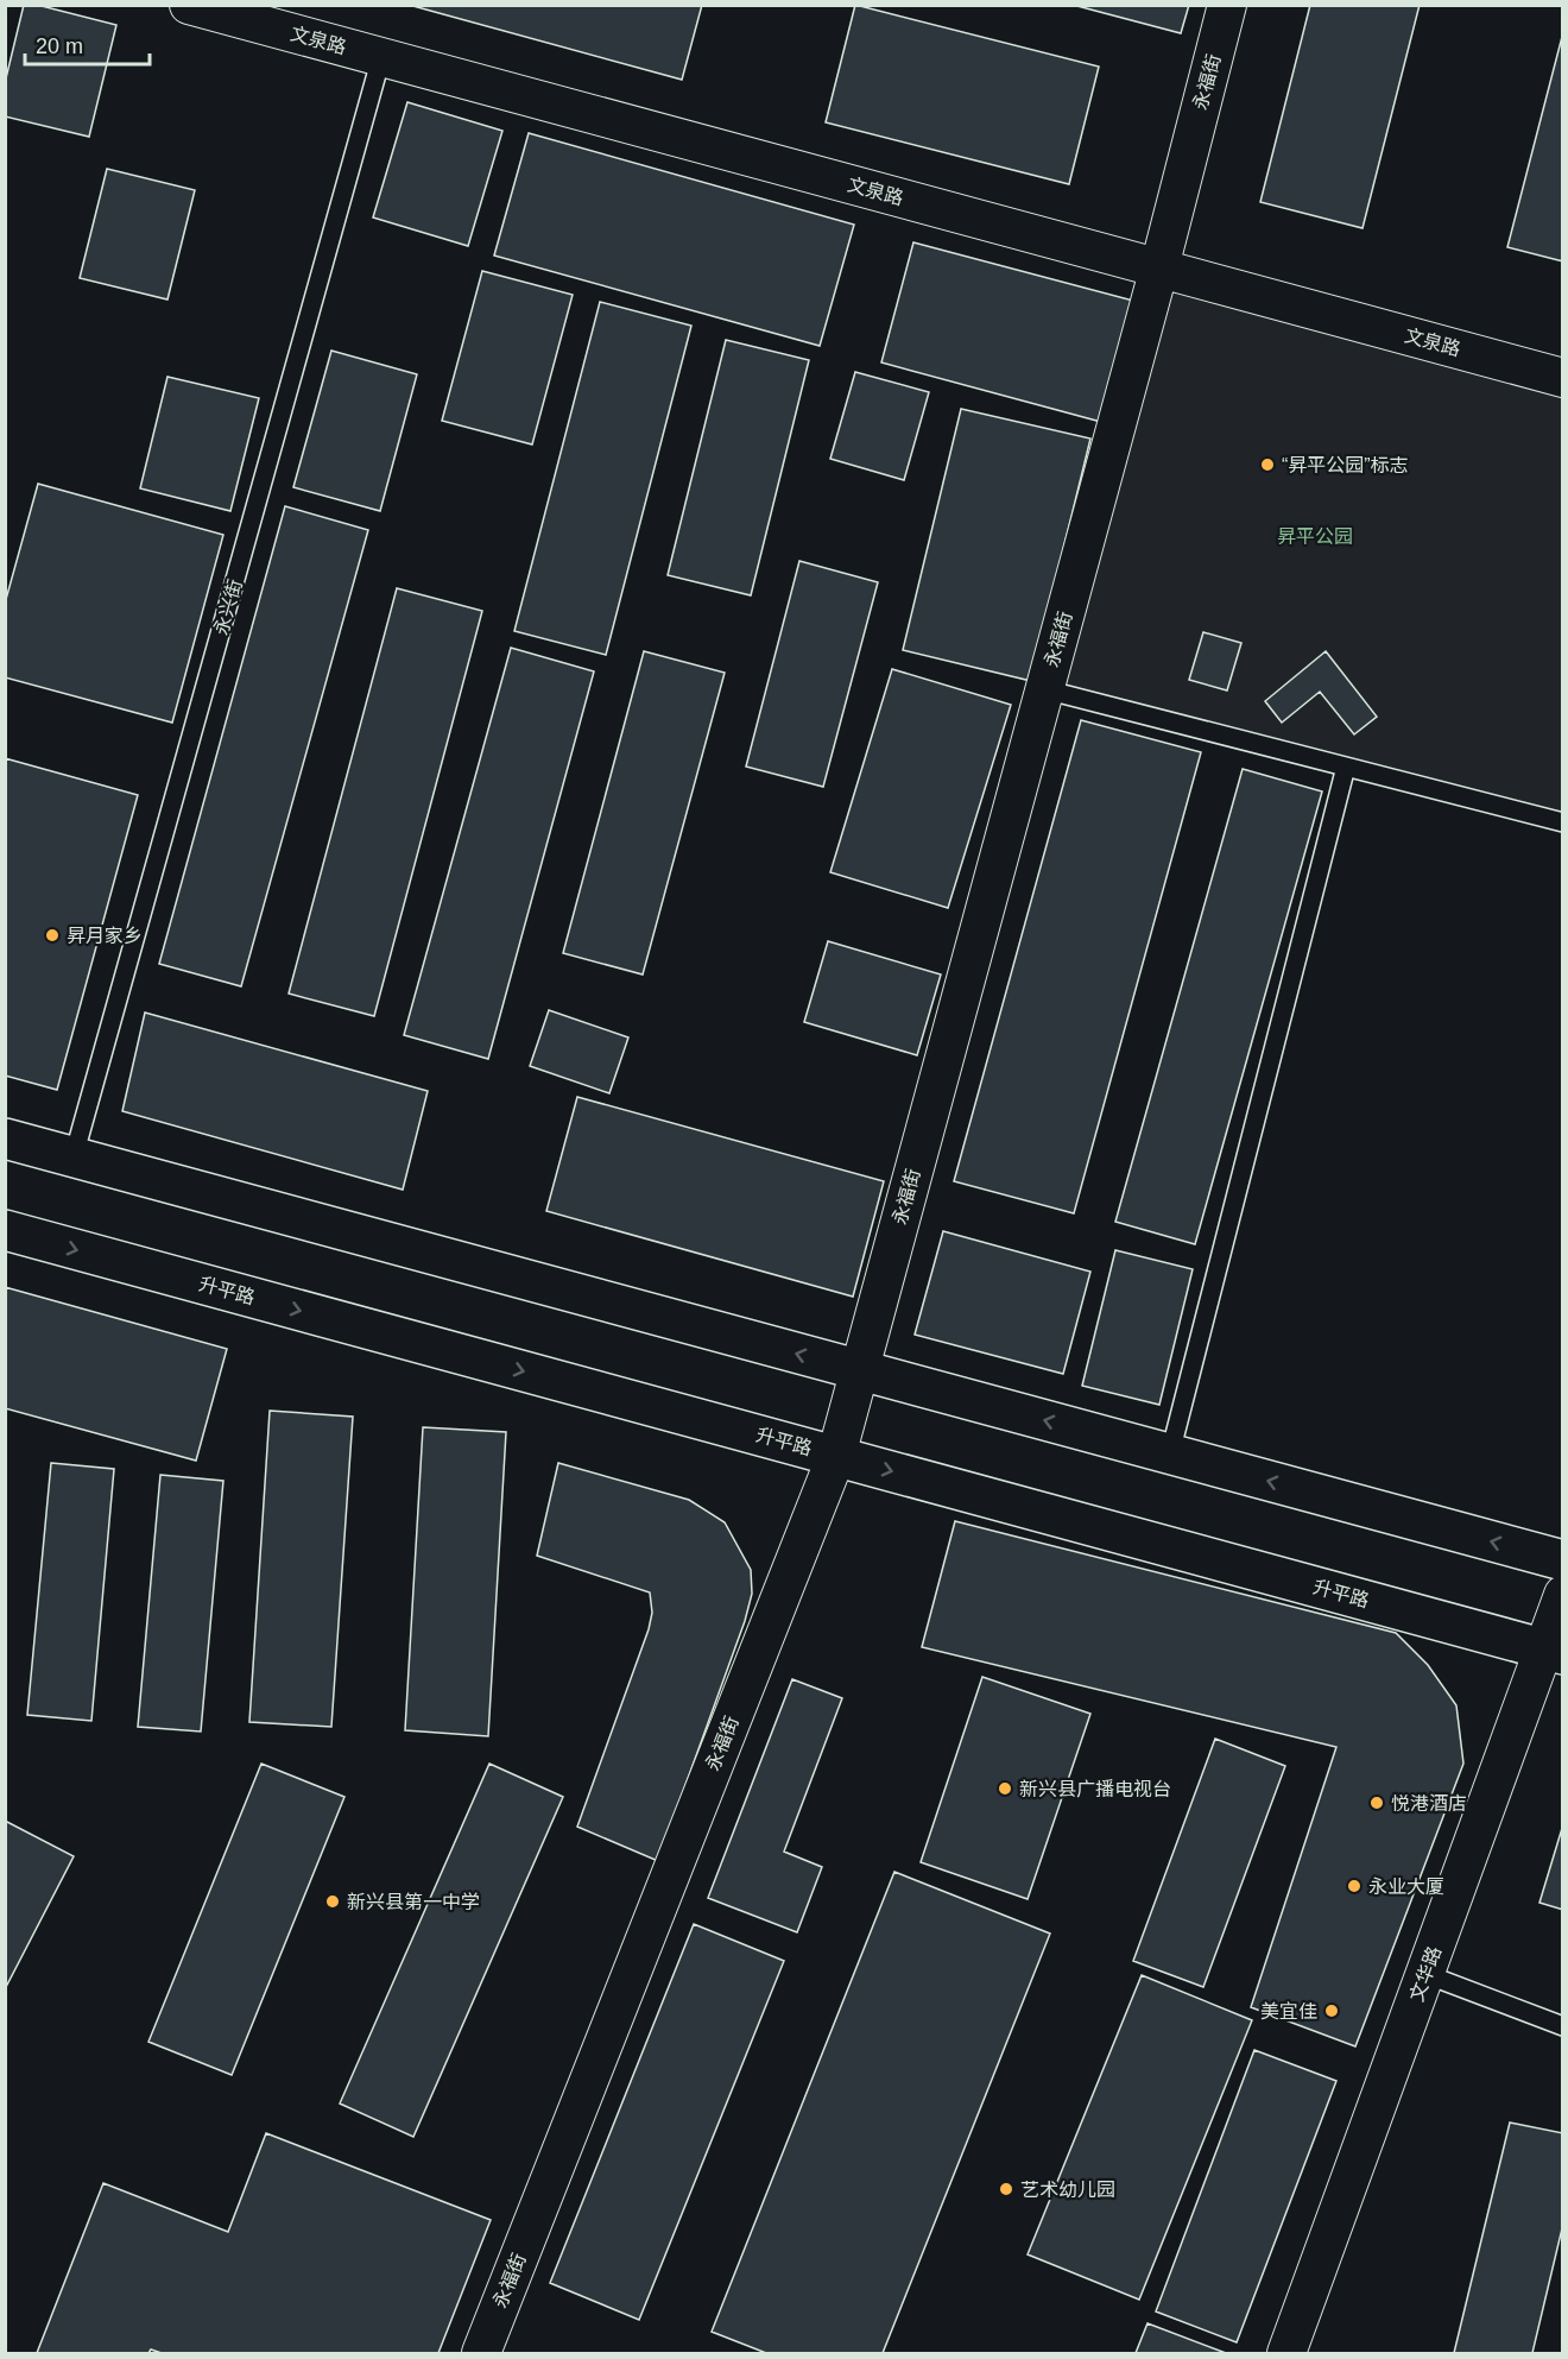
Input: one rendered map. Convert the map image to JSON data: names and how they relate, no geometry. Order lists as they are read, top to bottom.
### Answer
{
  "streets": {
    "street": [
      "文泉路",
      "永福街",
      "升平路",
      "文华路"
    ],
    "lane": ["永兴街"]
  },
  "crossings": [
    ["文泉路", "永福街"],
    ["文泉路", "永兴街"],
    ["永福街", "升平路"],
    ["升平路", "文华路"]
  ],
  "parks": ["昇平公园"],
  "places": [
    "“昇平公园”标志",
    "昇月家乡",
    "新兴县广播电视台",
    "悦港酒店",
    "永业大厦",
    "新兴县第一中学",
    "美宜佳",
    "艺术幼儿园"
  ],
  "scale_bar": "20 m"
}
